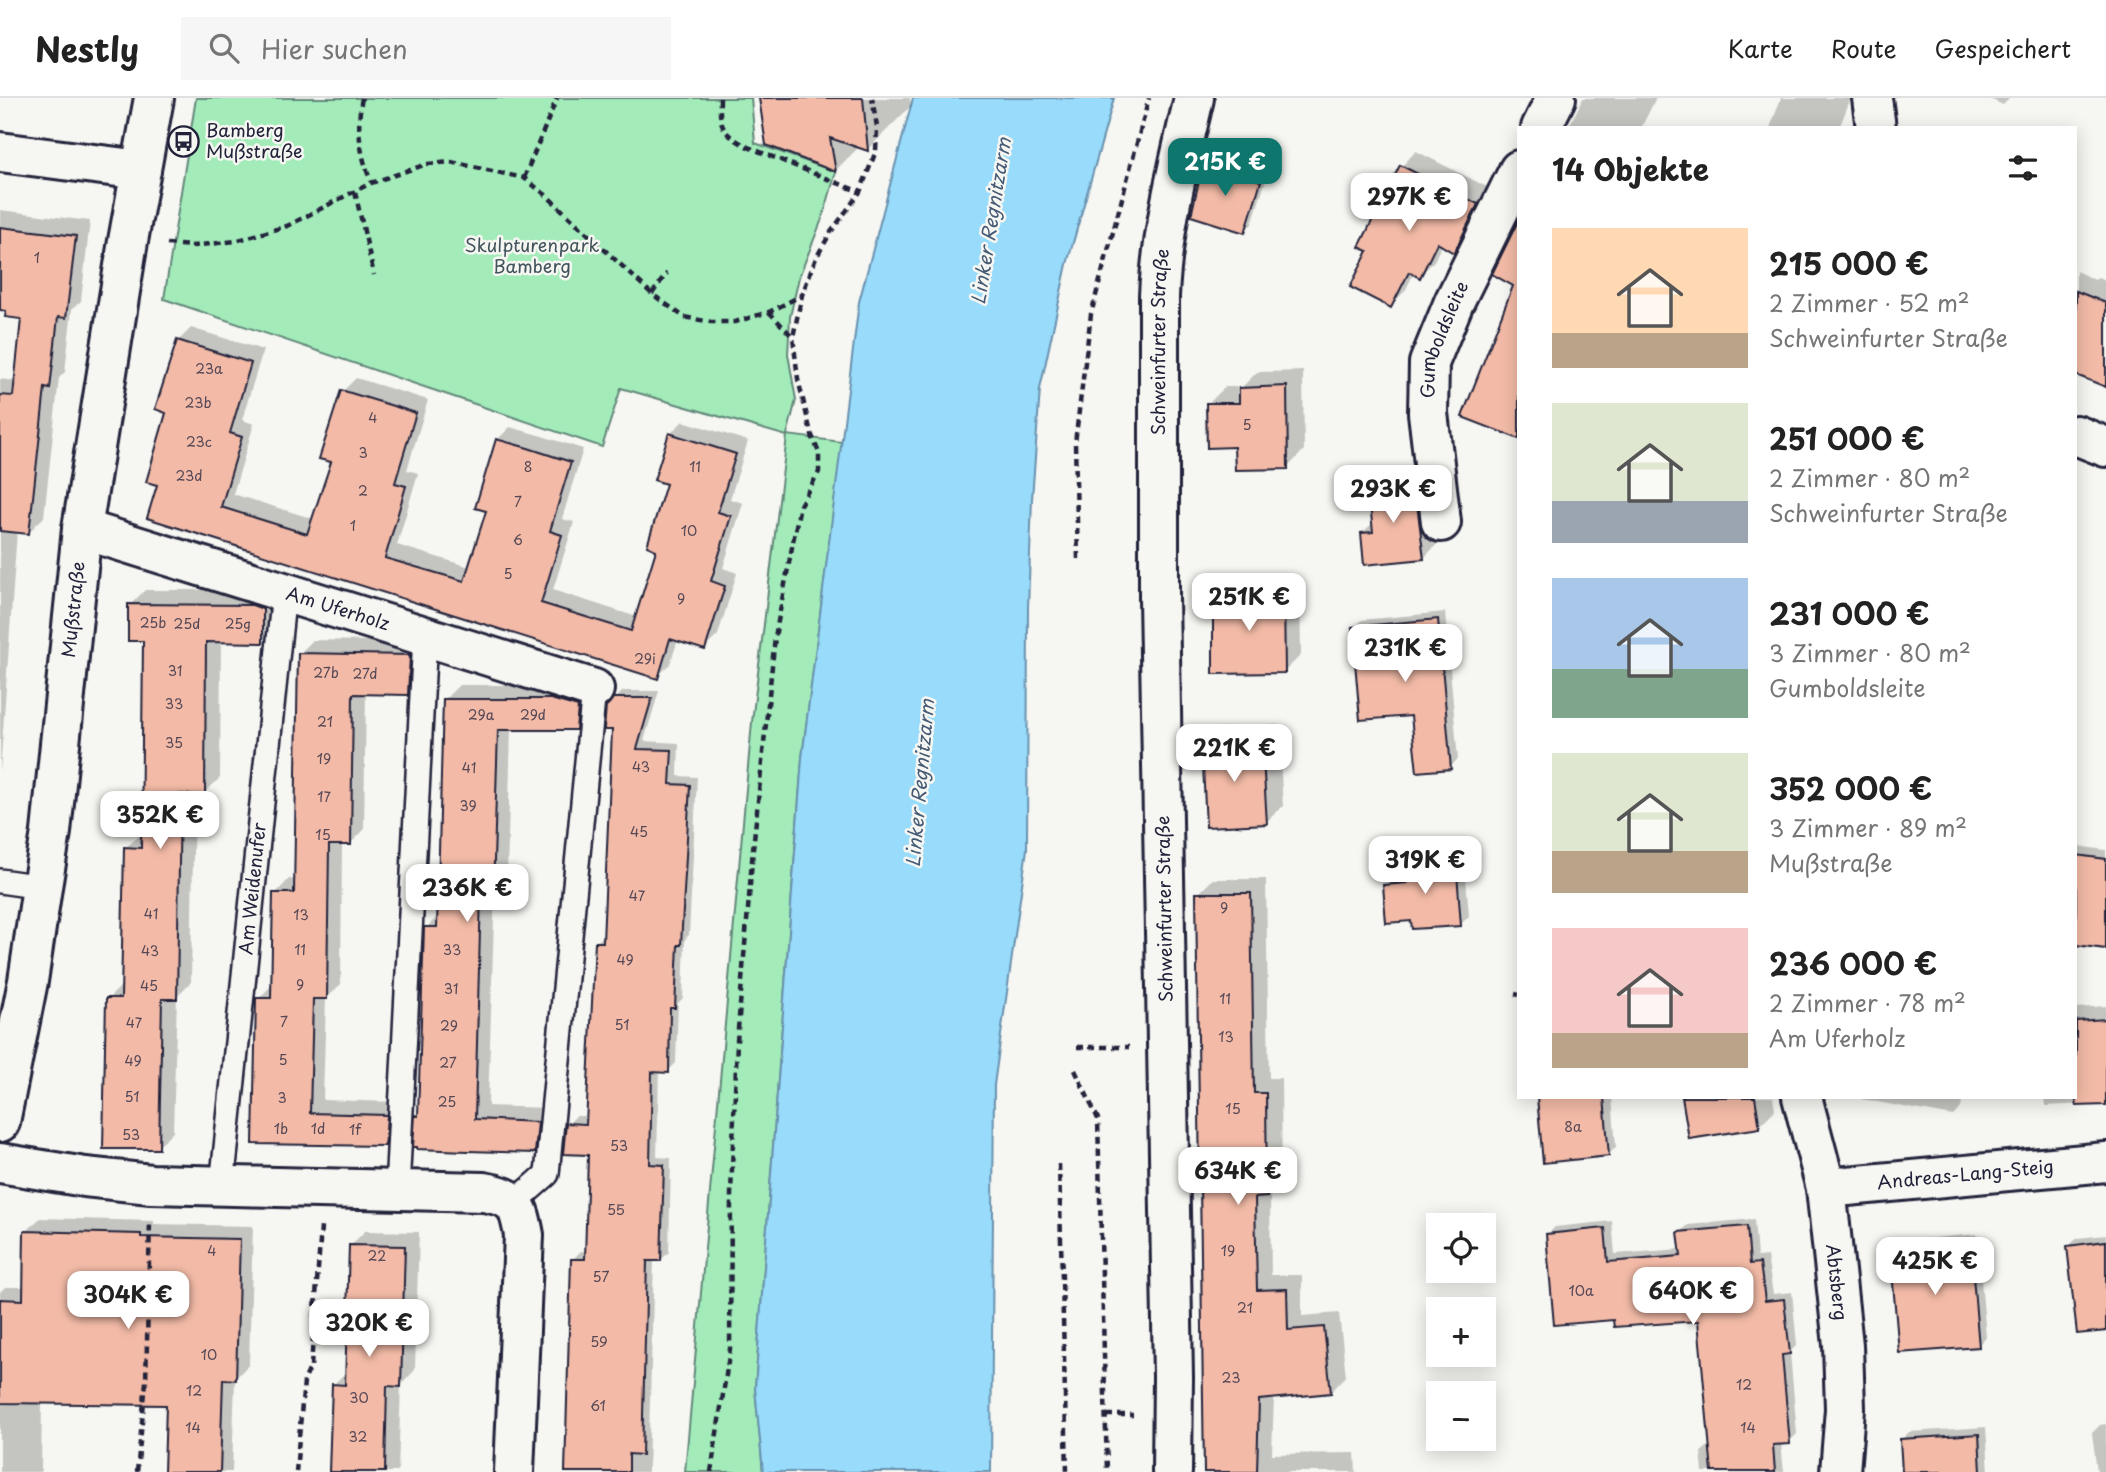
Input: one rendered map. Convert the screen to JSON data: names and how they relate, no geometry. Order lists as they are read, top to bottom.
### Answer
{
  "streets": {
    "street": [
      "Gumboldsleite",
      "Schweinfurter Straße",
      "Mußstraße",
      "Am Uferholz",
      "Andreas-Lang-Steig",
      "Abtsberg"
    ],
    "lane": ["Am Weidenufer"]
  },
  "crossings": [
    ["Mußstraße", "Am Uferholz"],
    ["Am Uferholz", "Am Weidenufer"],
    ["Andreas-Lang-Steig", "Abtsberg"]
  ],
  "water": ["Linker Regnitzarm"],
  "parks": ["Skulpturenpark Bamberg"],
  "places": {
    "bus stop": ["Bamberg Mußstraße"]
  },
  "house_numbers": [
    "1",
    "23a",
    "23b",
    "4",
    "5",
    "23c",
    "3",
    "8",
    "11",
    "23d",
    "2",
    "7",
    "1",
    "10",
    "6",
    "5",
    "9",
    "25b",
    "25d",
    "25g",
    "29i",
    "31",
    "27b",
    "27d",
    "33",
    "29a",
    "29d",
    "21",
    "35",
    "19",
    "43",
    "41",
    "17",
    "39",
    "45",
    "15",
    "47",
    "9",
    "41",
    "13",
    "11",
    "33",
    "43",
    "49",
    "9",
    "45",
    "31",
    "11",
    "7",
    "47",
    "51",
    "29",
    "13",
    "5",
    "49",
    "27",
    "51",
    "3",
    "25",
    "15",
    "8a",
    "1b",
    "1d",
    "1f",
    "53",
    "53",
    "55",
    "4",
    "19",
    "22",
    "57",
    "10a",
    "21",
    "59",
    "10",
    "23",
    "12",
    "12",
    "30",
    "61",
    "14",
    "14",
    "32"
  ],
  "page": {
    "header": "Nestly",
    "search": "Hier suchen",
    "nav": ["Karte", "Route", "Gespeichert"],
    "heading": "14 Objekte",
    "price": [
      "215K €",
      "297K €",
      "293K €",
      "251K €",
      "231K €",
      "221K €",
      "352K €",
      "319K €",
      "236K €",
      "634K €",
      "425K €",
      "640K €",
      "304K €",
      "320K €"
    ],
    "list": [
      {
        "name": "215 000 €",
        "note": "2 Zimmer · 52 m² · Schweinfurter Straße"
      },
      {
        "name": "251 000 €",
        "note": "2 Zimmer · 80 m² · Schweinfurter Straße"
      },
      {
        "name": "231 000 €",
        "note": "3 Zimmer · 80 m² · Gumboldsleite"
      },
      {
        "name": "352 000 €",
        "note": "3 Zimmer · 89 m² · Mußstraße"
      },
      {
        "name": "236 000 €",
        "note": "2 Zimmer · 78 m² · Am Uferholz"
      }
    ],
    "map_buttons": ["+", "−"]
  }
}
